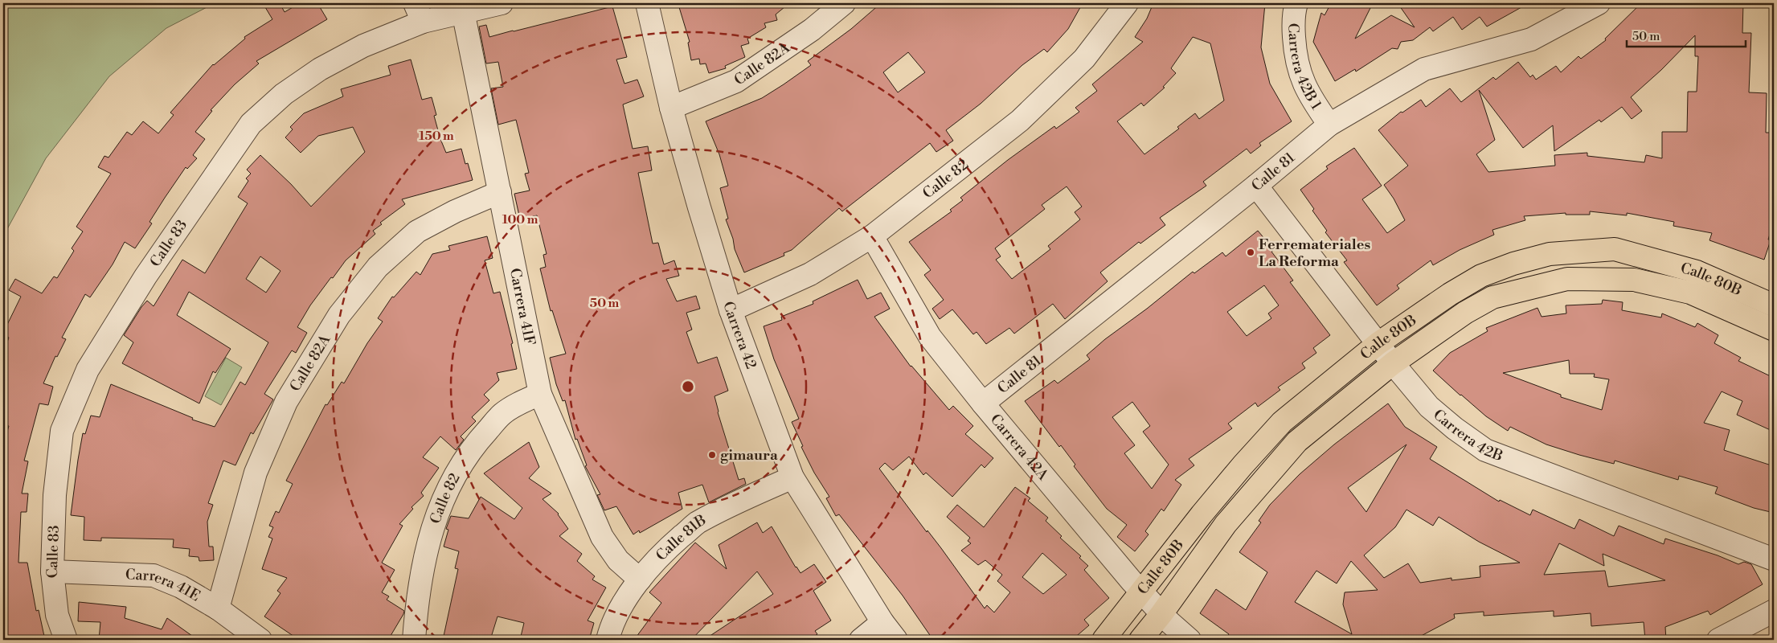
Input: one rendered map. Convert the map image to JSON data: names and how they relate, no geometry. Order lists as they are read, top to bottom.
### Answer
{
  "streets": {
    "main road": ["Calle 80B"],
    "street": [
      "Calle 82A",
      "Carrera 42B 1",
      "Calle 81",
      "Calle 82",
      "Calle 83",
      "Carrera 41F",
      "Carrera 42",
      "Carrera 42B",
      "Carrera 42A",
      "Calle 81B",
      "Carrera 41E"
    ]
  },
  "crossings": [
    ["Calle 82A", "Carrera 41F"],
    ["Calle 82A", "Carrera 42"],
    ["Calle 82A", "Carrera 41E"],
    ["Carrera 42B 1", "Calle 81"],
    ["Calle 81", "Carrera 42B"],
    ["Calle 81", "Carrera 42A"],
    ["Calle 82", "Carrera 41F"],
    ["Calle 82", "Carrera 42"],
    ["Calle 82", "Carrera 42A"],
    ["Calle 83", "Carrera 41F"],
    ["Calle 83", "Carrera 41E"],
    ["Calle 80B", "Carrera 42B"],
    ["Calle 80B", "Carrera 42A"],
    ["Carrera 41F", "Calle 81B"],
    ["Carrera 42", "Calle 81B"]
  ],
  "places": ["Ferremateriales La Reforma", "gimaura"],
  "scale_bar": "50 m",
  "rings": ["150 m", "100 m", "50 m"]
}
